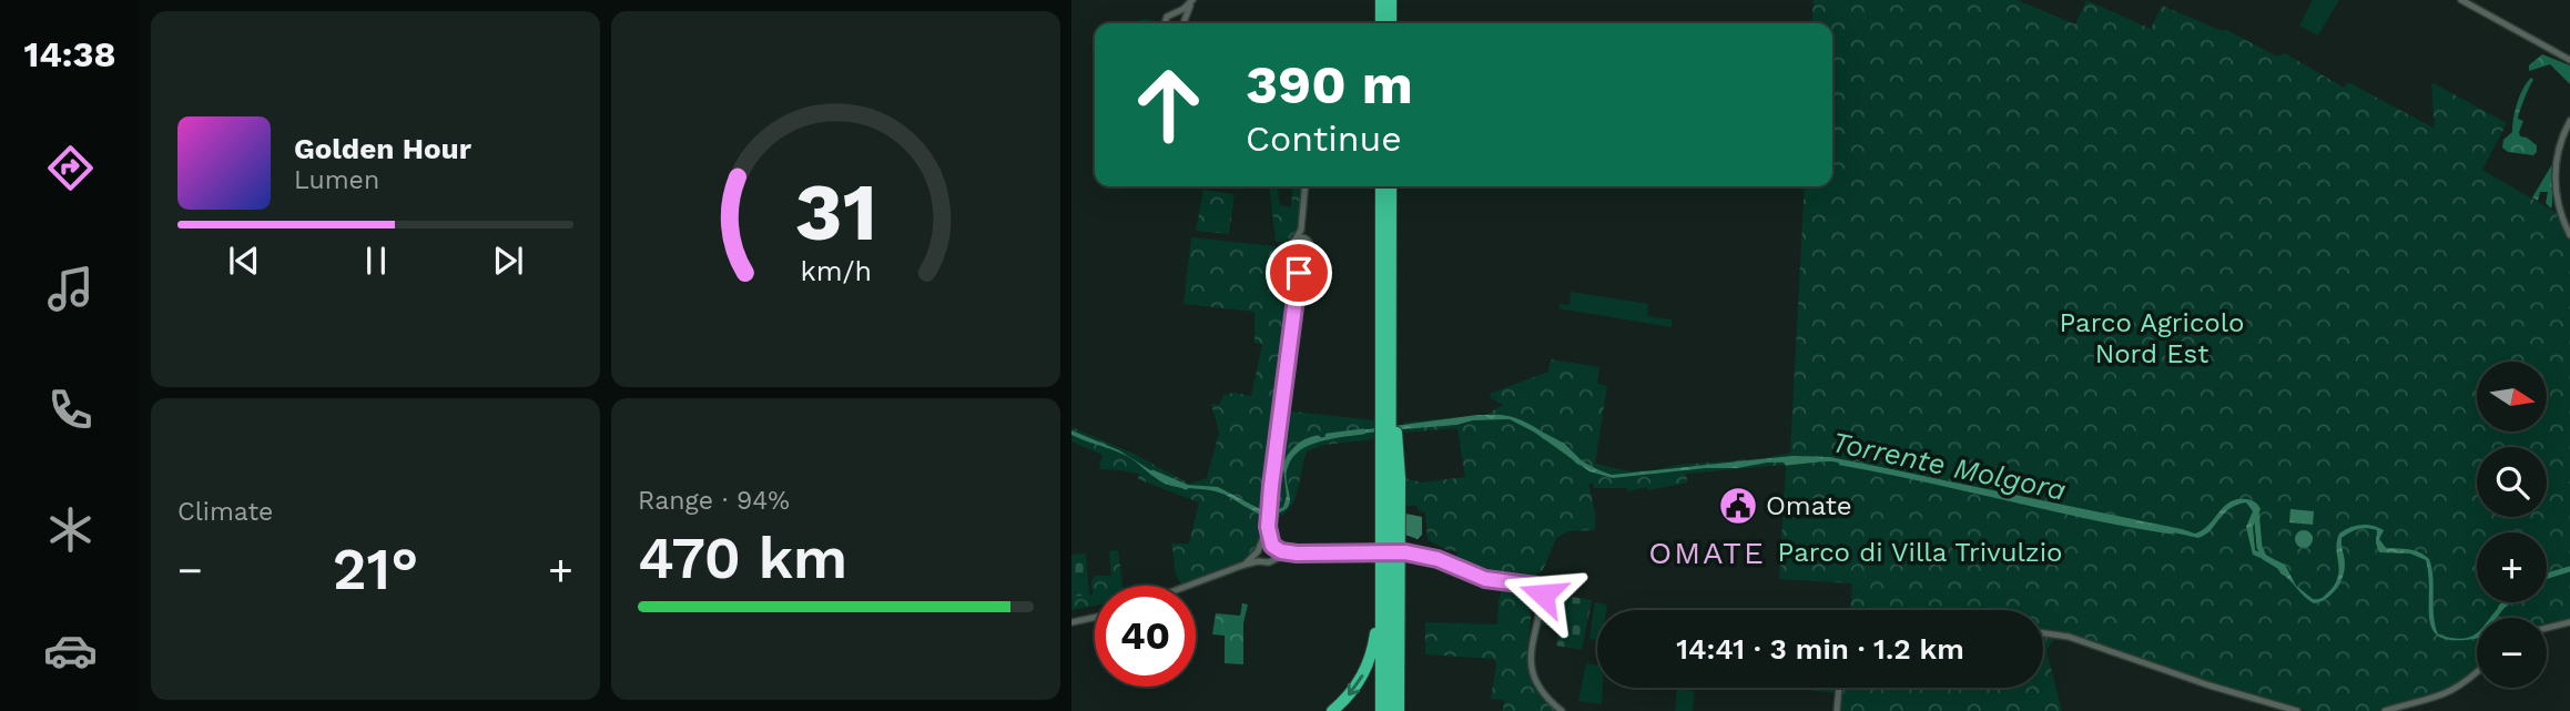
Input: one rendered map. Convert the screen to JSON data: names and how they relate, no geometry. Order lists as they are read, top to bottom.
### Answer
{
  "districts": ["OMATE"],
  "water": ["Torrente Molgora"],
  "parks": ["Parco Agricolo Nord Est", "Parco di Villa Trivulzio"],
  "places": {
    "public building": ["Omate"]
  },
  "north": "right",
  "page": {
    "tabs": "14:38",
    "turn": ["390 m", "Continue"],
    "song": ["Golden Hour", "Lumen"],
    "map_buttons": ["+", "−"],
    "tile": [
      "Climate",
      ["Range · 94%", "470 km"]
    ],
    "heat": ["−", "21°", "+"],
    "limit": "40",
    "trip": "14:41 · 3 min · 1.2 km",
    "gauge": ["31", "km/h"]
  }
}
